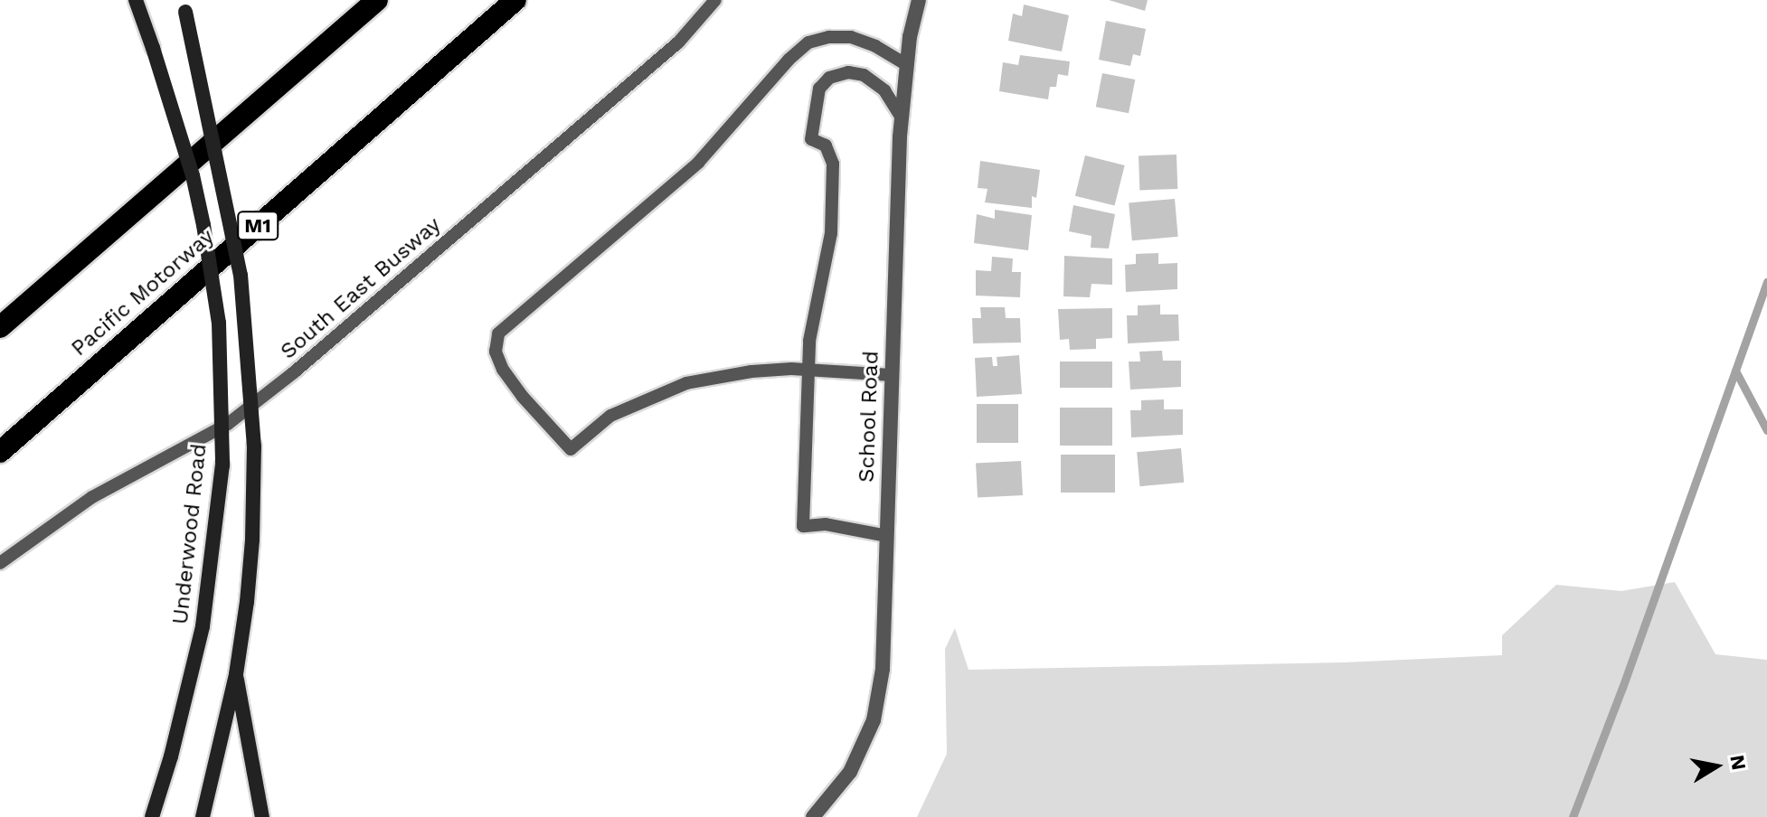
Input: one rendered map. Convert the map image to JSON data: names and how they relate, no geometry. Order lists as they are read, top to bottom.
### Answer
{
  "streets": {
    "highway": ["M1", "Pacific Motorway"],
    "main road": ["Underwood Road"],
    "street": ["School Road"],
    "lane": ["South East Busway"]
  },
  "north": "right"
}
